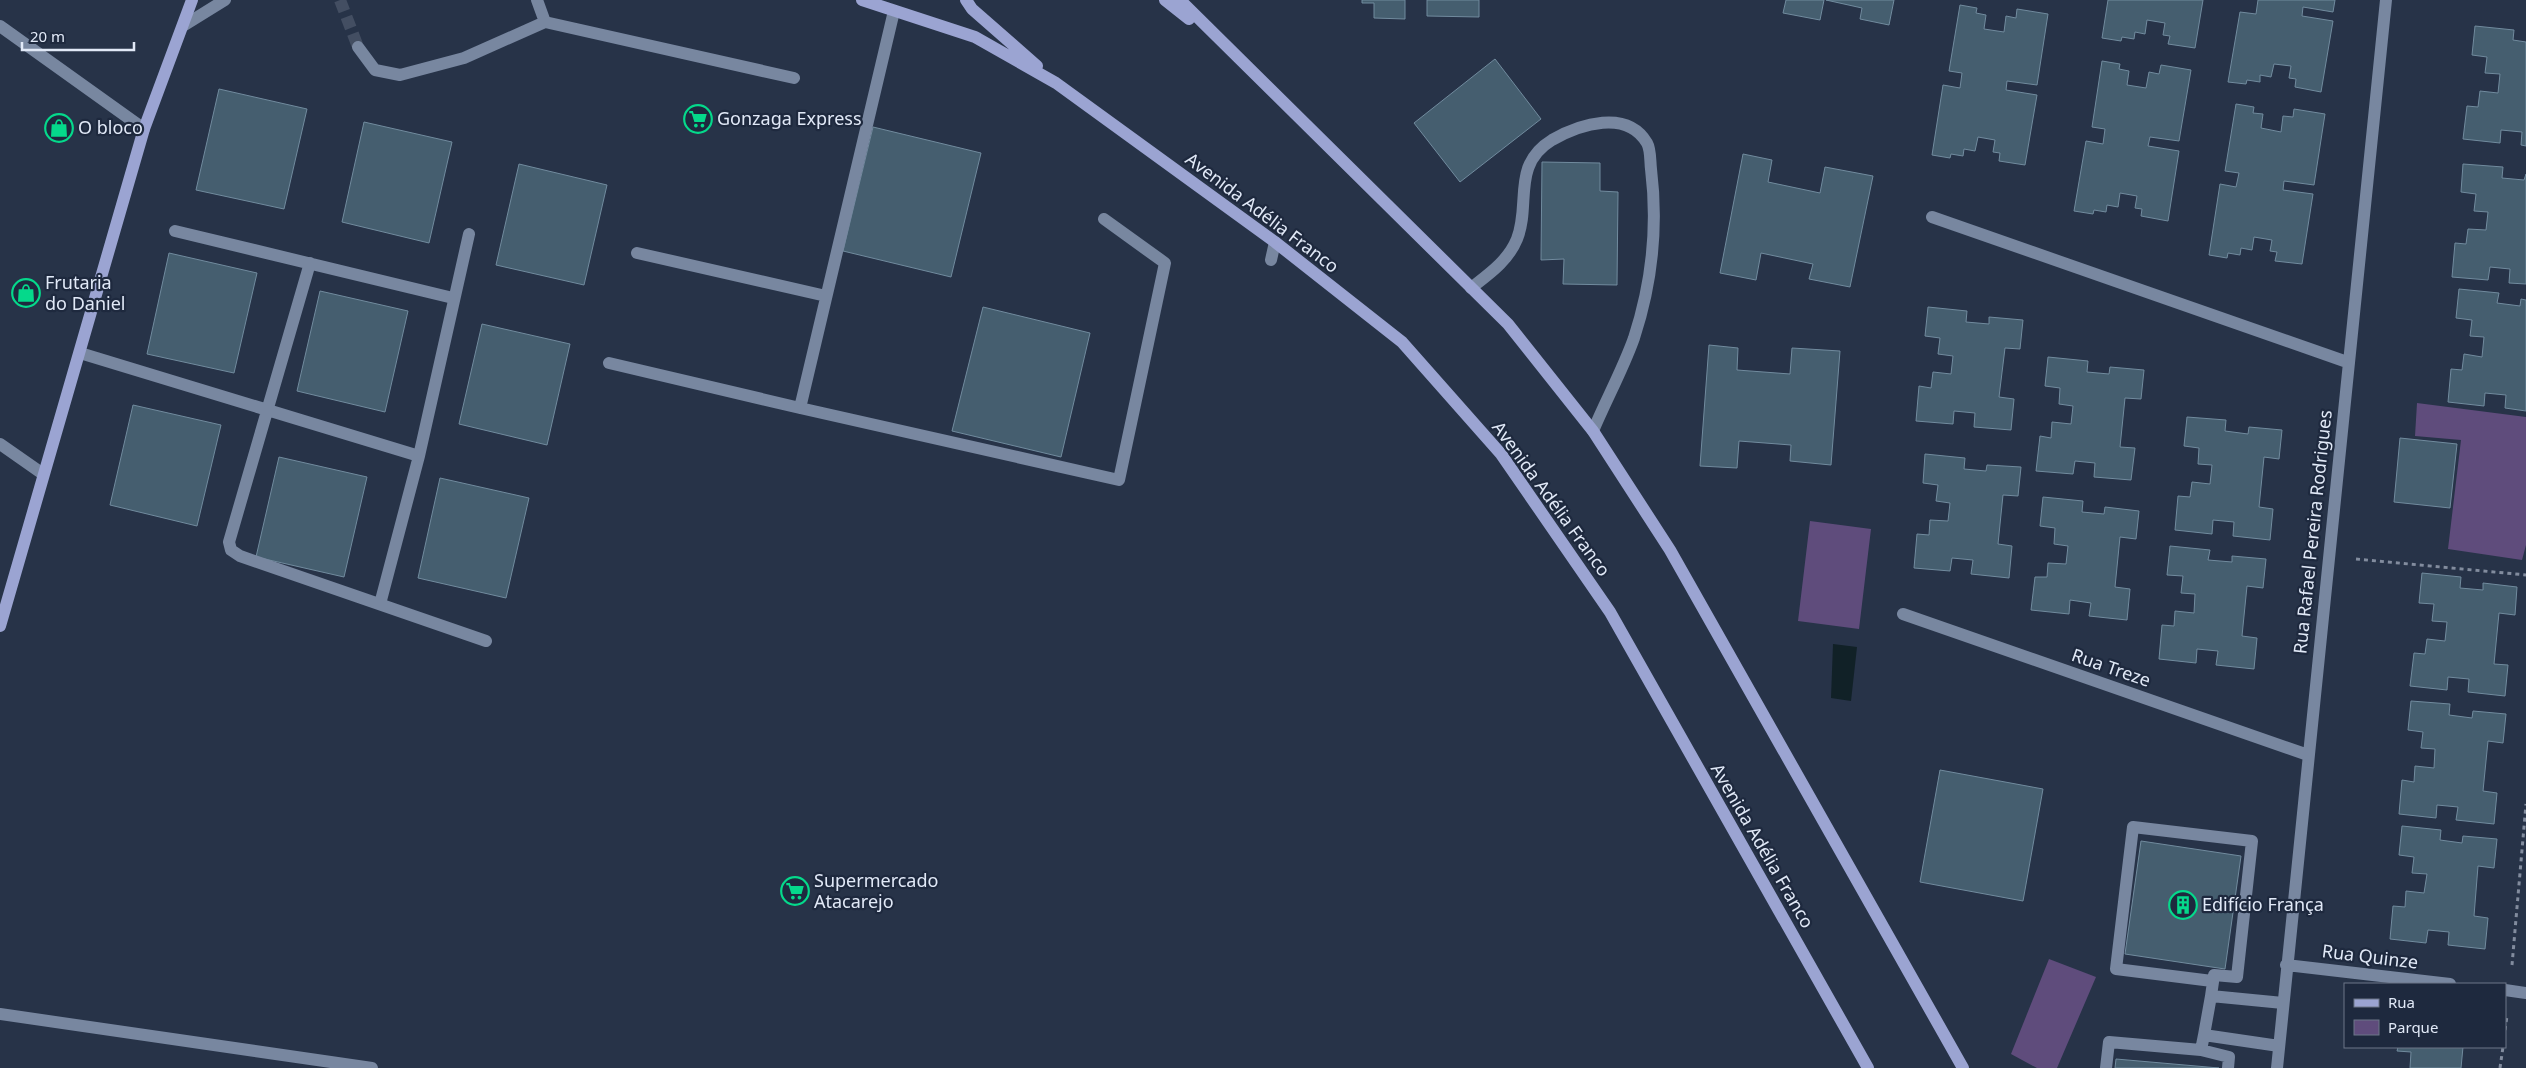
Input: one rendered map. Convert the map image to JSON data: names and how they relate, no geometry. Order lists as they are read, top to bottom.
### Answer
{
  "streets": {
    "main road": ["Avenida Adélia Franco"],
    "street": ["Rua Rafael Pereira Rodrigues", "Rua Treze", "Rua Quinze"]
  },
  "crossings": [
    ["Rua Rafael Pereira Rodrigues", "Rua Treze"],
    ["Rua Rafael Pereira Rodrigues", "Rua Quinze"]
  ],
  "places": {
    "supermarket": ["Gonzaga Express", "Supermercado Atacarejo"],
    "shop": ["O bloco", "Frutaria do Daniel"],
    "building": ["Edifício França"]
  },
  "legend": ["Rua", "Parque"],
  "scale_bar": "20 m"
}
